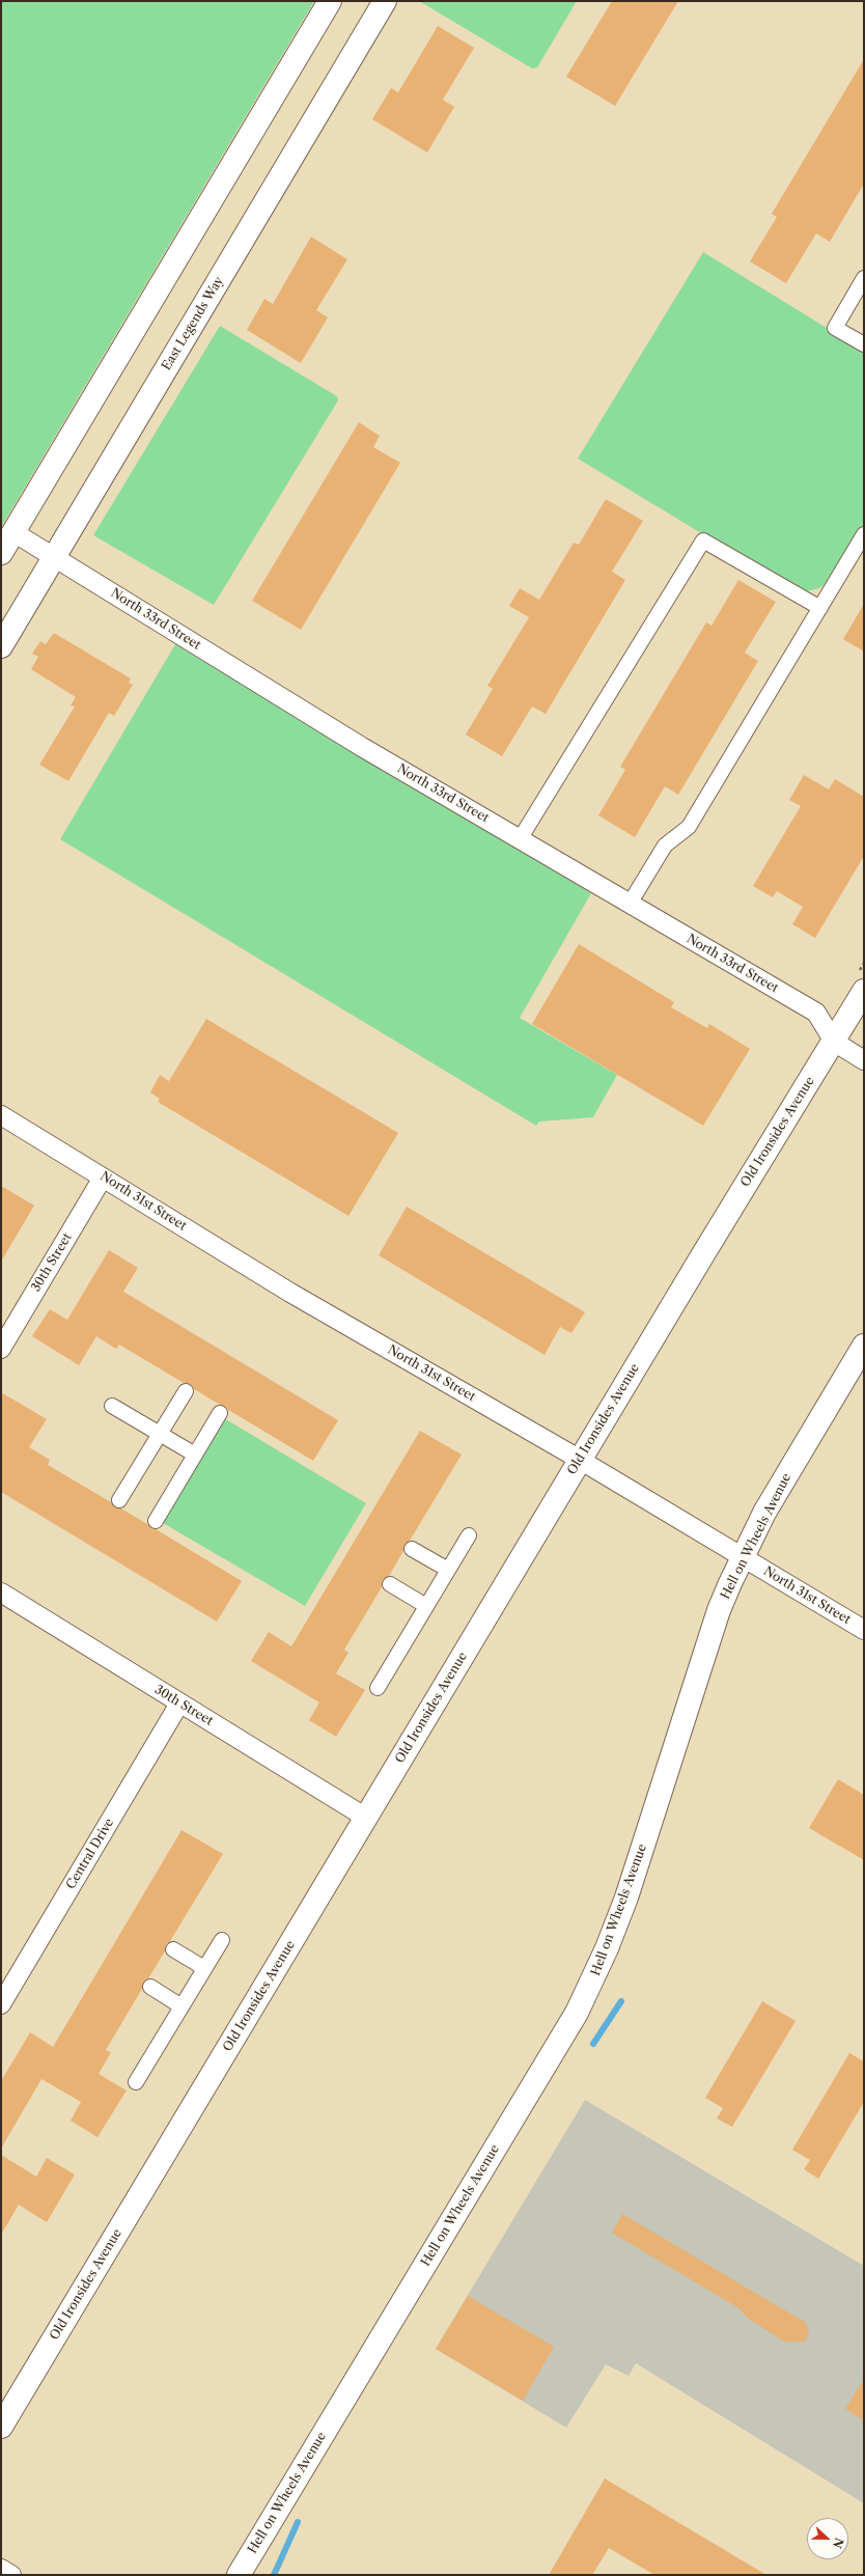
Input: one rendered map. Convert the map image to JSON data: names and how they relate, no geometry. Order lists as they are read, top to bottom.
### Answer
{
  "streets": {
    "street": [
      "East Legends Way",
      "North 33rd Street",
      "Old Ironsides Avenue",
      "North 31st Street",
      "30th Street",
      "Hell on Wheels Avenue",
      "Central Drive"
    ]
  },
  "crossings": [
    ["East Legends Way", "North 33rd Street"],
    ["North 33rd Street", "Old Ironsides Avenue"],
    ["Old Ironsides Avenue", "North 31st Street"],
    ["Old Ironsides Avenue", "30th Street"],
    ["North 31st Street", "30th Street"],
    ["North 31st Street", "Hell on Wheels Avenue"],
    ["30th Street", "Central Drive"]
  ],
  "north": "right"
}
